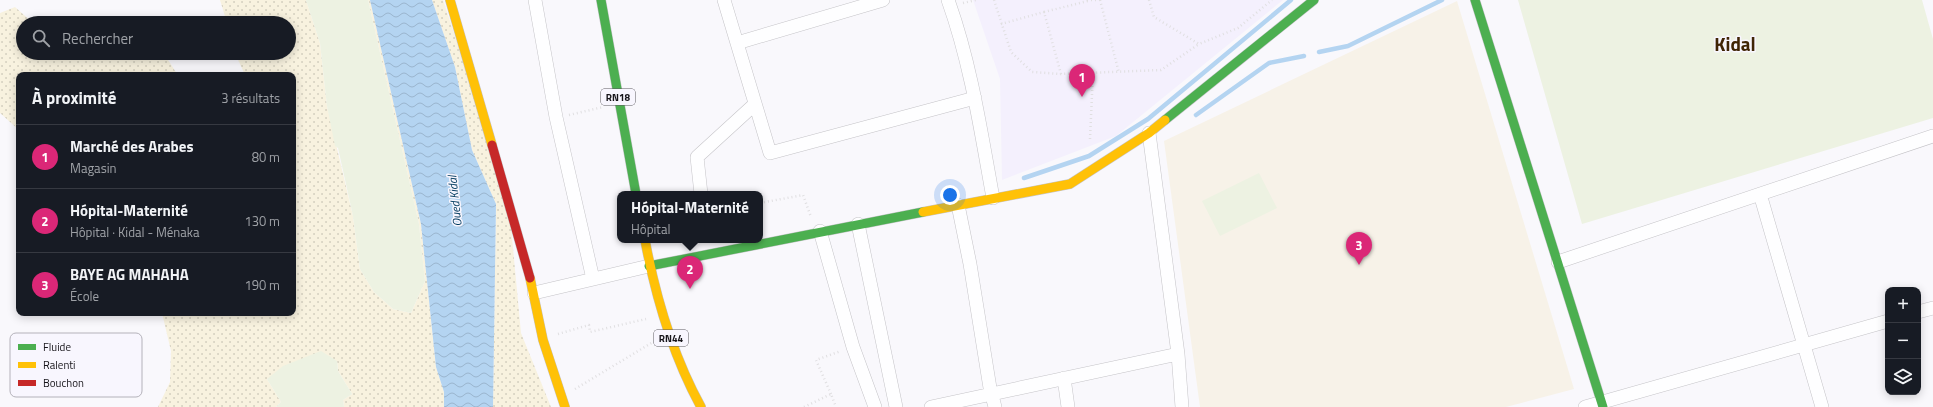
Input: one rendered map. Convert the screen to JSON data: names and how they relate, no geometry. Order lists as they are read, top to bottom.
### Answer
{
  "streets": {
    "main road": ["RN18", "RN44"]
  },
  "districts": ["Kidal"],
  "water": ["Oued Kidal"],
  "legend": ["Fluide", "Ralenti", "Bouchon"],
  "page": {
    "search": "Rechercher",
    "pins": ["1", "3", "2"],
    "heading": ["À proximité", "3 résultats"],
    "list": [
      {
        "mark": "1",
        "name": "Marché des Arabes",
        "note": "Magasin",
        "value": "80 m"
      },
      {
        "mark": "2",
        "name": "Hópital-Maternité",
        "note": "Hôpital · Kidal - Ménaka",
        "value": "130 m"
      },
      {
        "mark": "3",
        "name": "BAYE AG MAHAHA",
        "note": "École",
        "value": "190 m"
      }
    ],
    "popup": ["Hópital-Maternité", "Hôpital"],
    "map_buttons": ["+", "−"]
  }
}
